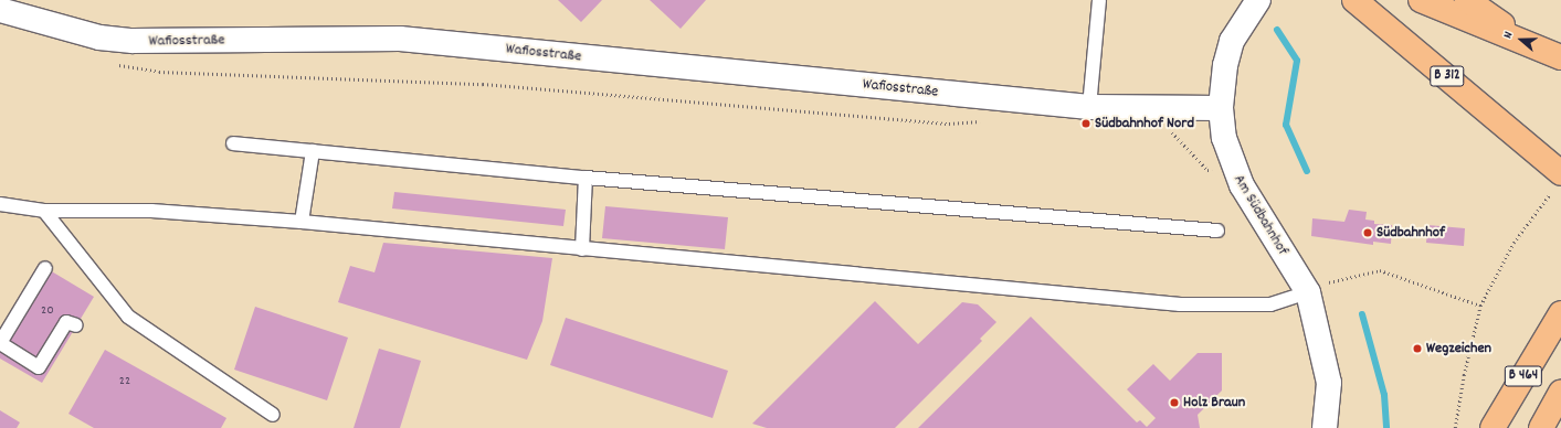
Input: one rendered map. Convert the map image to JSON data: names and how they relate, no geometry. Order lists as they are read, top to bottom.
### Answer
{
  "streets": {
    "main road": ["B 312", "B 464"],
    "street": ["Wafiosstraße", "Am Südbahnhof"]
  },
  "crossings": [
    ["Wafiosstraße", "Am Südbahnhof"]
  ],
  "places": [
    "Südbahnhof Nord",
    "Südbahnhof",
    "Wegzeichen",
    "Holz Braun"
  ],
  "house_numbers": ["20", "22"],
  "north": "left"
}
